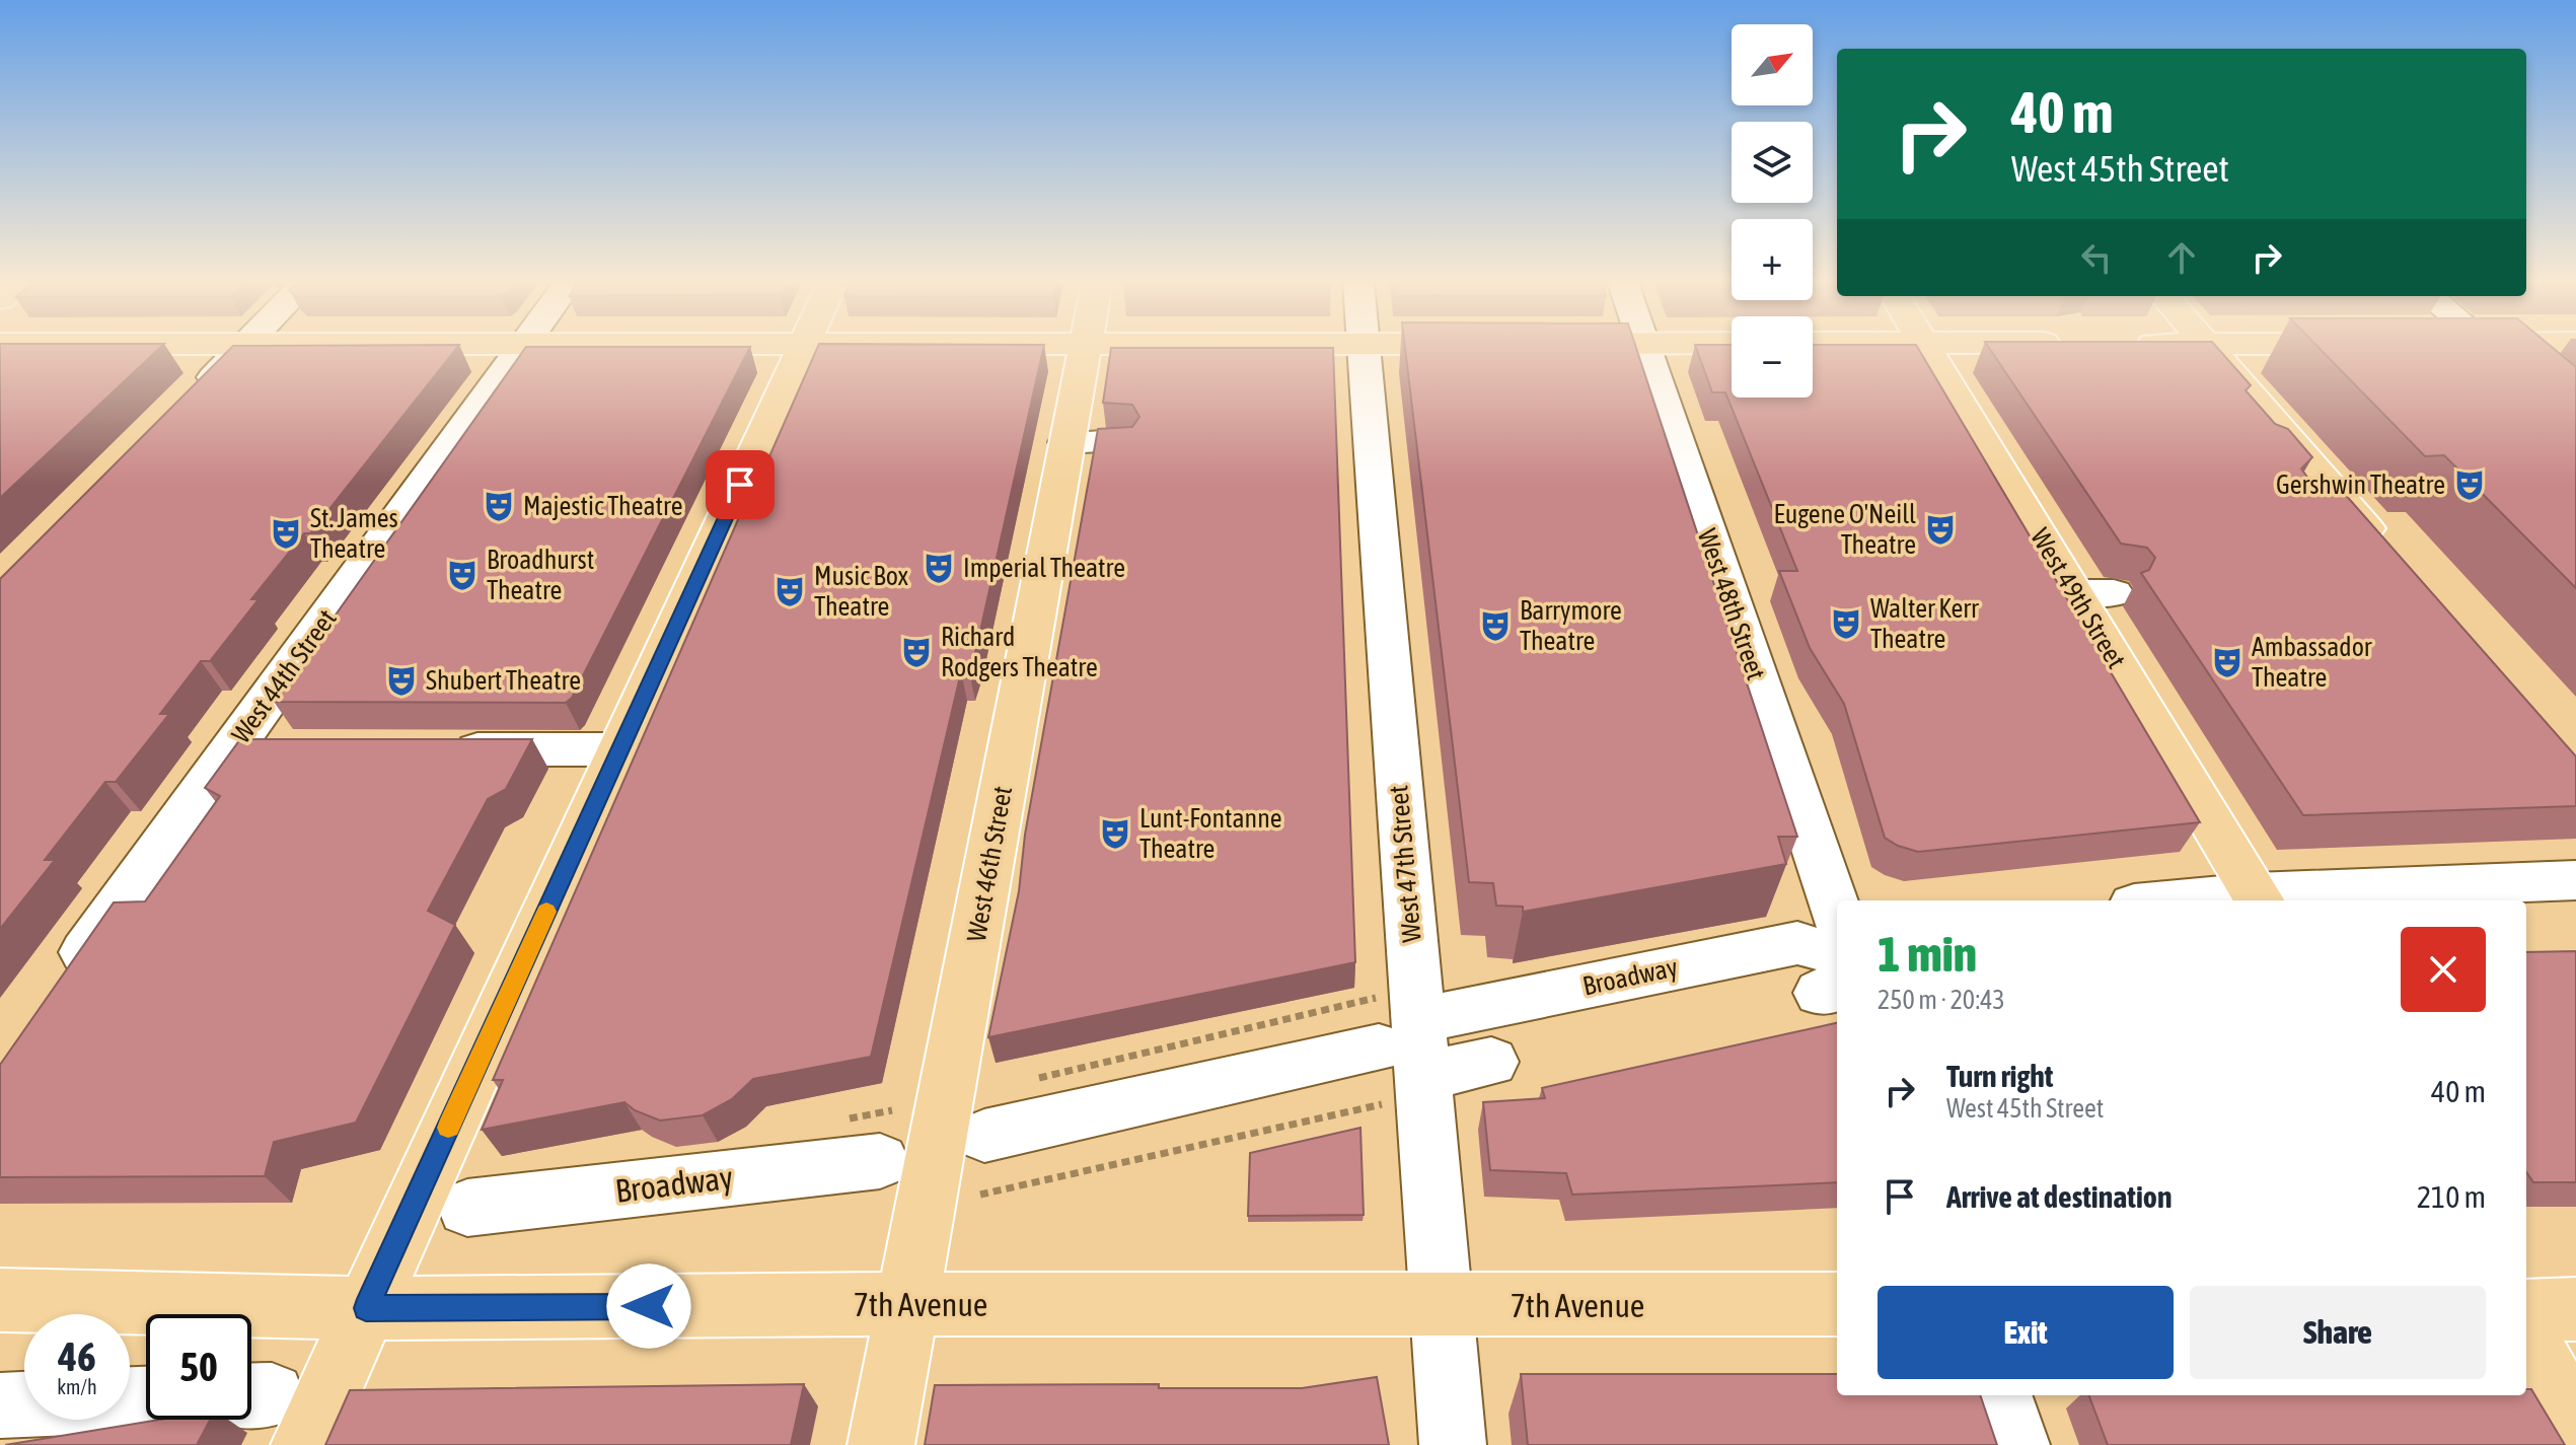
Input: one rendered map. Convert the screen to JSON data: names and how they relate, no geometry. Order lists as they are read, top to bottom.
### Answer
{
  "streets": {
    "main road": ["West 49th Street", "West 46th Street", "7th Avenue"],
    "street": [
      "West 48th Street",
      "West 44th Street",
      "West 47th Street",
      "Broadway"
    ]
  },
  "crossings": [
    ["West 46th Street", "7th Avenue"],
    ["West 47th Street", "Broadway"],
    ["West 47th Street", "7th Avenue"]
  ],
  "places": {
    "theatre": [
      "Gershwin Theatre",
      "Majestic Theatre",
      "Eugene O'Neill Theatre",
      "St. James Theatre",
      "Imperial Theatre",
      "Broadhurst Theatre",
      "Music Box Theatre",
      "Walter Kerr Theatre",
      "Barrymore Theatre",
      "Richard Rodgers Theatre",
      "Ambassador Theatre",
      "Shubert Theatre",
      "Lunt-Fontanne Theatre"
    ]
  },
  "north": "top right",
  "page": {
    "map_buttons": ["+", "−"],
    "turn": ["40 m", "West 45th Street"],
    "heading": ["1 min", "250 m · 20:43"],
    "list": [
      {
        "name": "Turn right",
        "note": "West 45th Street",
        "value": "40 m"
      },
      {
        "name": "Arrive at destination",
        "value": "210 m"
      }
    ],
    "buttons": ["Exit", "Share"],
    "speed": "46 km/h",
    "limit": "50"
  }
}
